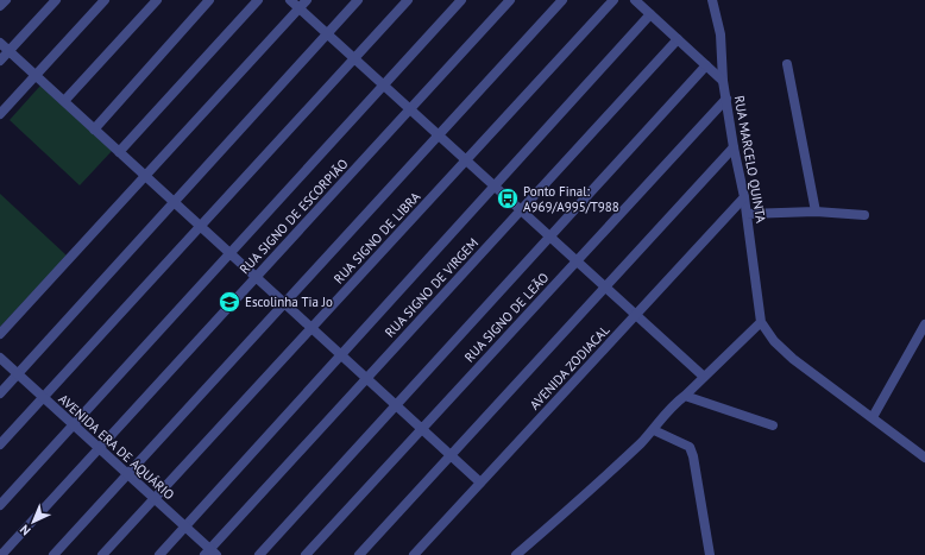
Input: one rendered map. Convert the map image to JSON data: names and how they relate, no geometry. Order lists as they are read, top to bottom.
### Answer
{
  "streets": {
    "street": [
      "RUA MARCELO QUINTA",
      "RUA SIGNO DE ESCORPIÃO",
      "RUA SIGNO DE LIBRA",
      "RUA SIGNO DE VIRGEM",
      "RUA SIGNO DE LEÃO",
      "AVENIDA ZODIACAL",
      "AVENIDA ERA DE AQUÁRIO"
    ]
  },
  "crossings": [
    ["RUA MARCELO QUINTA", "RUA SIGNO DE LEÃO"],
    ["RUA MARCELO QUINTA", "AVENIDA ZODIACAL"],
    ["RUA SIGNO DE ESCORPIÃO", "AVENIDA ERA DE AQUÁRIO"],
    ["RUA SIGNO DE LIBRA", "AVENIDA ERA DE AQUÁRIO"],
    ["RUA SIGNO DE VIRGEM", "AVENIDA ERA DE AQUÁRIO"]
  ],
  "places": {
    "bus stop": ["Ponto Final: A969/A995/T988"],
    "school or university": ["Escolinha Tia Jo"]
  },
  "north": "bottom left"
}
